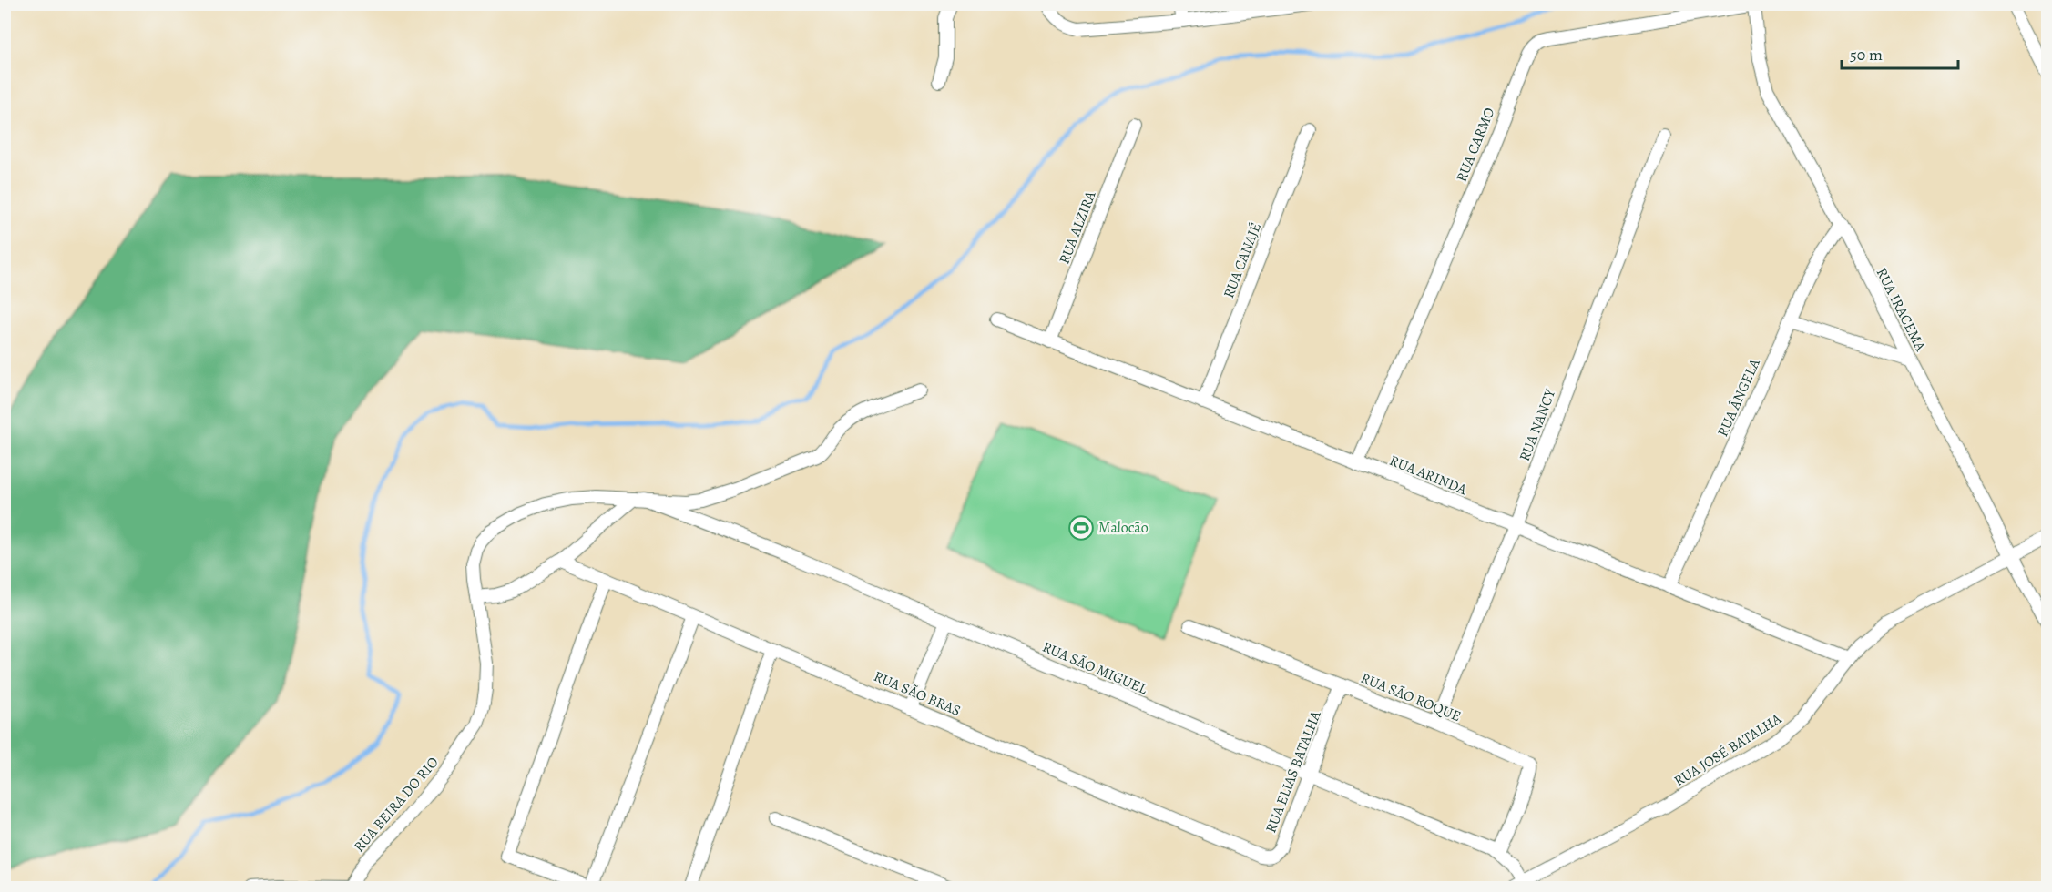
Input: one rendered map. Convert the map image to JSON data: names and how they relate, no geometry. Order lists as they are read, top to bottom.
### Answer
{
  "streets": {
    "street": [
      "RUA CARMO",
      "RUA ALZIRA",
      "RUA CANAJÉ",
      "RUA IRACEMA",
      "RUA ÂNGELA",
      "RUA NANCY",
      "RUA ARINDA",
      "RUA SÃO MIGUEL",
      "RUA SÃO BRAS",
      "RUA SÃO ROQUE",
      "RUA JOSÉ BATALHA",
      "RUA ELIAS BATALHA",
      "RUA BEIRA DO RIO"
    ]
  },
  "crossings": [
    ["RUA CARMO", "RUA IRACEMA"],
    ["RUA CARMO", "RUA ARINDA"],
    ["RUA ALZIRA", "RUA ARINDA"],
    ["RUA CANAJÉ", "RUA ARINDA"],
    ["RUA IRACEMA", "RUA ÂNGELA"],
    ["RUA IRACEMA", "RUA JOSÉ BATALHA"],
    ["RUA ÂNGELA", "RUA ARINDA"],
    ["RUA NANCY", "RUA ARINDA"],
    ["RUA NANCY", "RUA SÃO ROQUE"],
    ["RUA ARINDA", "RUA JOSÉ BATALHA"],
    ["RUA SÃO MIGUEL", "RUA SÃO ROQUE"],
    ["RUA SÃO MIGUEL", "RUA JOSÉ BATALHA"],
    ["RUA SÃO MIGUEL", "RUA ELIAS BATALHA"],
    ["RUA SÃO MIGUEL", "RUA BEIRA DO RIO"],
    ["RUA SÃO BRAS", "RUA ELIAS BATALHA"],
    ["RUA SÃO ROQUE", "RUA ELIAS BATALHA"]
  ],
  "places": {
    "sports": ["Malocão"]
  },
  "scale_bar": "50 m"
}
